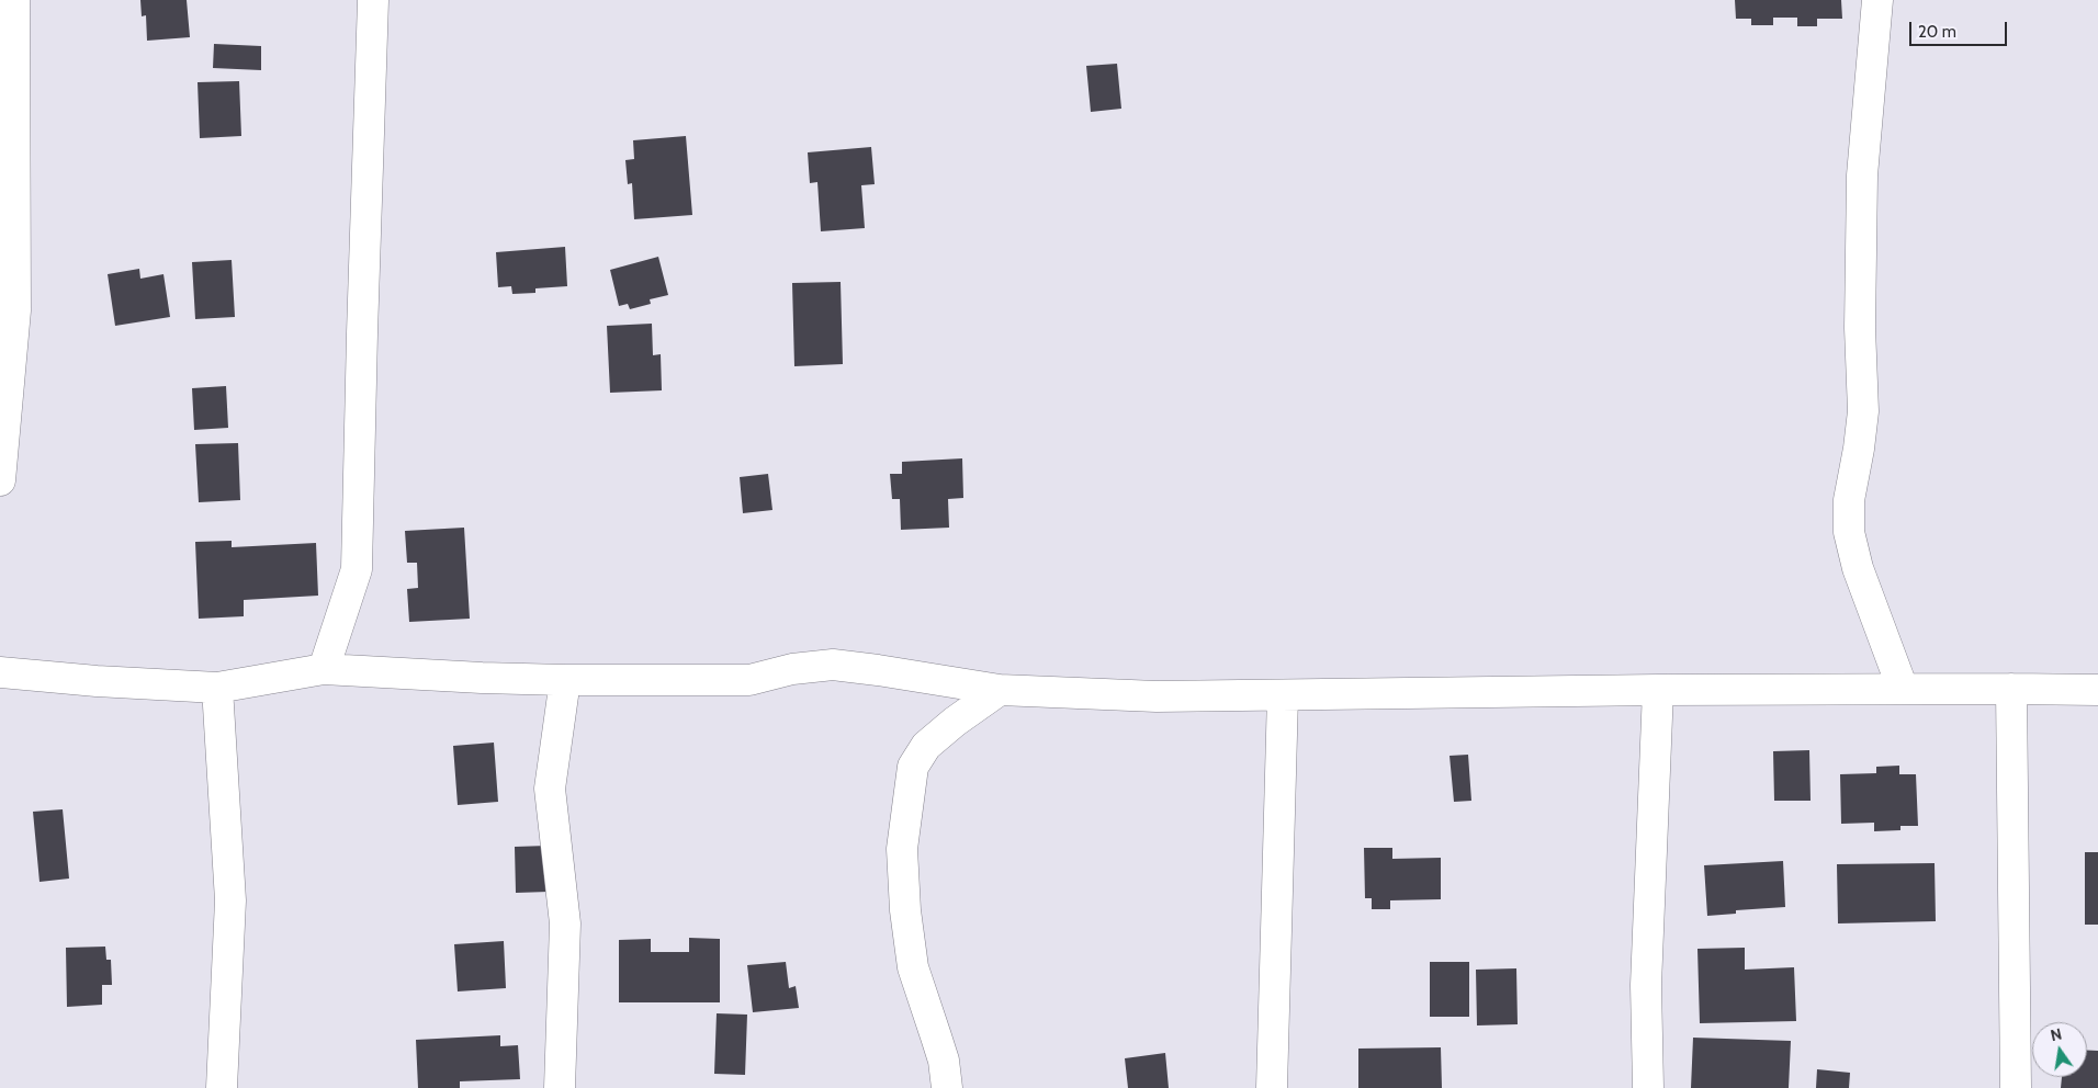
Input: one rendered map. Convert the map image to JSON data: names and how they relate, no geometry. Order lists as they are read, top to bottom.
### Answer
{
  "scale_bar": "20 m",
  "north": "top"
}
